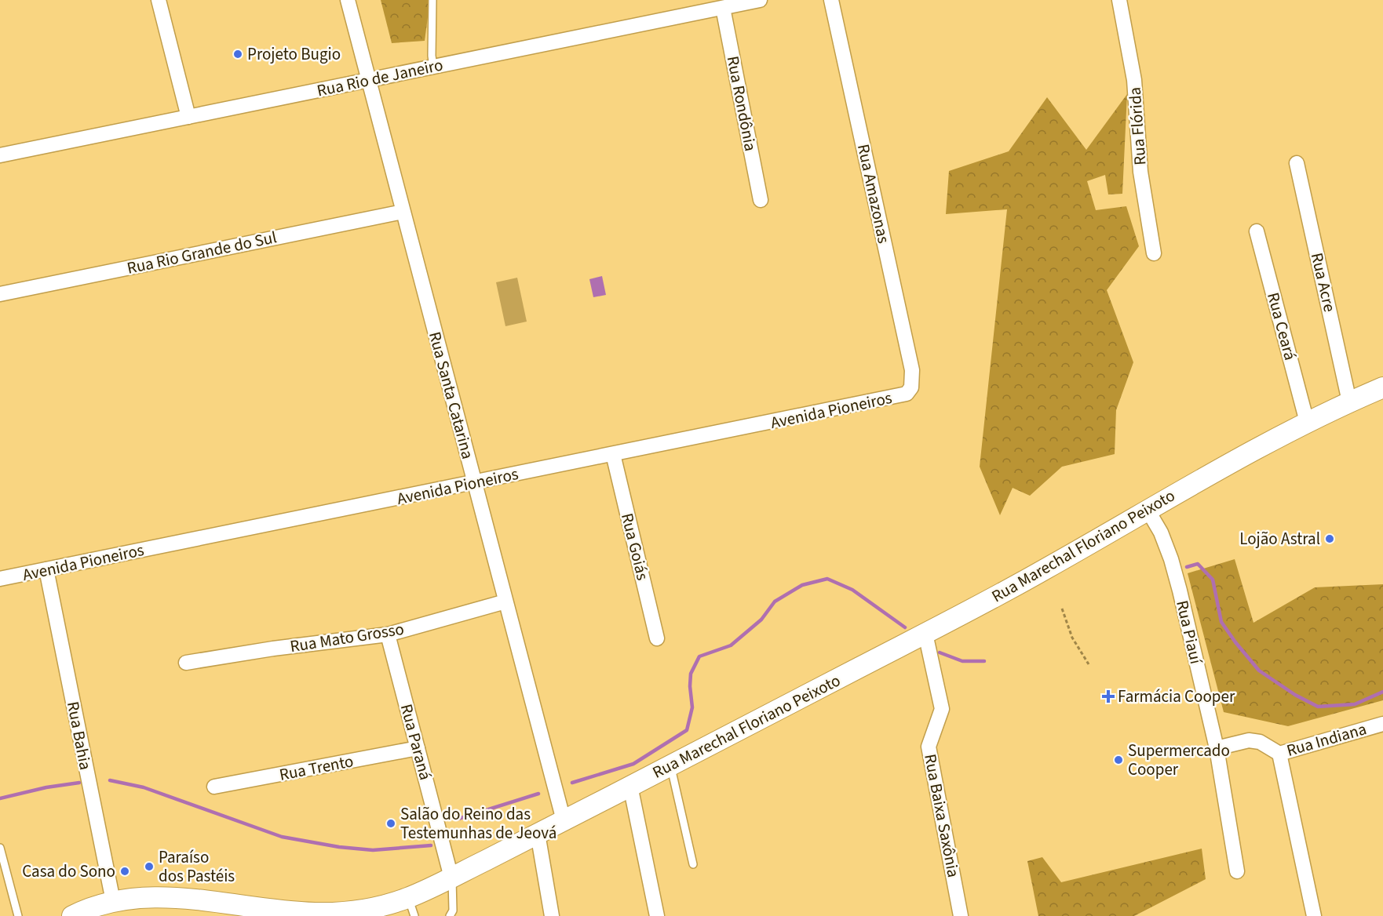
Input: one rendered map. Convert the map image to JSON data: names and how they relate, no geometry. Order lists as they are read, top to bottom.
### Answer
{
  "streets": {
    "main road": ["Rua Marechal Floriano Peixoto"],
    "street": [
      "Rua Rio de Janeiro",
      "Rua Rondônia",
      "Rua Flórida",
      "Rua Amazonas",
      "Rua Rio Grande do Sul",
      "Rua Acre",
      "Rua Ceará",
      "Rua Santa Catarina",
      "Avenida Pioneiros",
      "Rua Goiás",
      "Rua Piauí",
      "Rua Mato Grosso",
      "Rua Bahia",
      "Rua Indiana",
      "Rua Paraná",
      "Rua Trento",
      "Rua Baixa Saxônia"
    ]
  },
  "crossings": [
    ["Rua Rio de Janeiro", "Rua Rondônia"],
    ["Rua Rio de Janeiro", "Rua Santa Catarina"],
    ["Rua Amazonas", "Avenida Pioneiros"],
    ["Rua Rio Grande do Sul", "Rua Santa Catarina"],
    ["Rua Acre", "Rua Marechal Floriano Peixoto"],
    ["Rua Ceará", "Rua Marechal Floriano Peixoto"],
    ["Rua Santa Catarina", "Avenida Pioneiros"],
    ["Rua Santa Catarina", "Rua Marechal Floriano Peixoto"],
    ["Rua Santa Catarina", "Rua Mato Grosso"],
    ["Avenida Pioneiros", "Rua Goiás"],
    ["Avenida Pioneiros", "Rua Bahia"],
    ["Rua Marechal Floriano Peixoto", "Rua Piauí"],
    ["Rua Marechal Floriano Peixoto", "Rua Bahia"],
    ["Rua Marechal Floriano Peixoto", "Rua Paraná"],
    ["Rua Marechal Floriano Peixoto", "Rua Baixa Saxônia"],
    ["Rua Piauí", "Rua Indiana"],
    ["Rua Mato Grosso", "Rua Paraná"],
    ["Rua Paraná", "Rua Trento"]
  ],
  "places": {
    "other": [
      "Projeto Bugio",
      "Lojão Astral",
      "Supermercado Cooper",
      "Salão do Reino das Testemunhas de Jeová",
      "Paraíso dos Pastéis",
      "Casa do Sono"
    ],
    "health": ["Farmácia Cooper"]
  }
}
